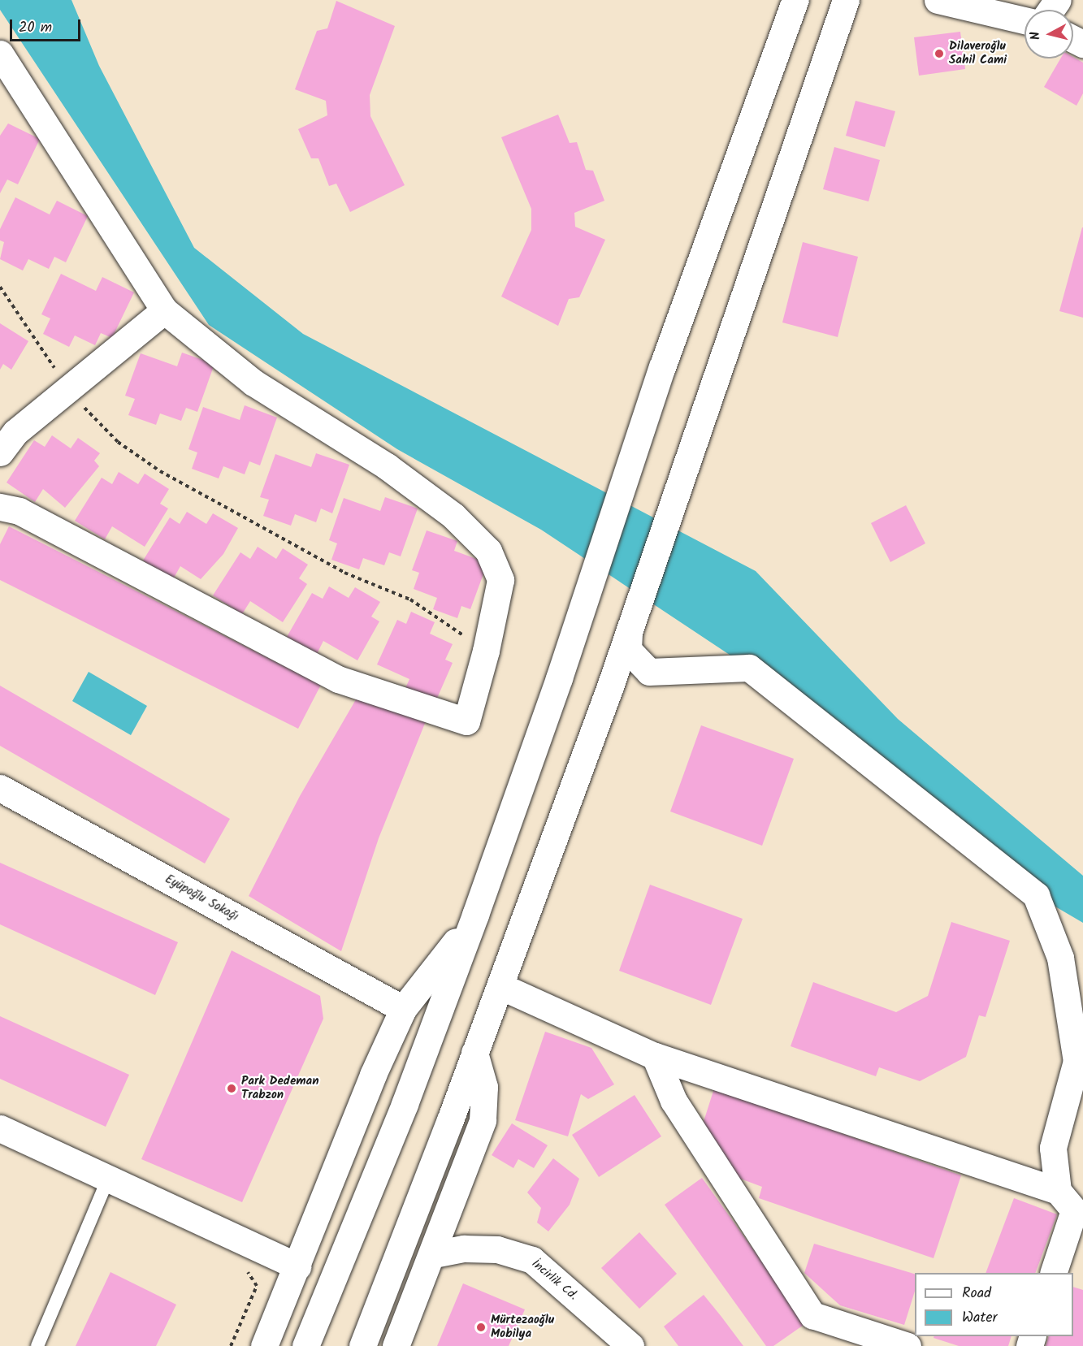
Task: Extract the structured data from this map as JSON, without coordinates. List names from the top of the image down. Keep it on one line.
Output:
{"streets":{"main road":["Eyüpoğlu Sokağı","İncirlik Cd."]},"places":["Dilaveroğlu Sahil Cami","Park Dedeman Trabzon","Mürtezaoğlu Mobilya"],"legend":["Road","Water"],"scale_bar":"20 m","north":"left"}
